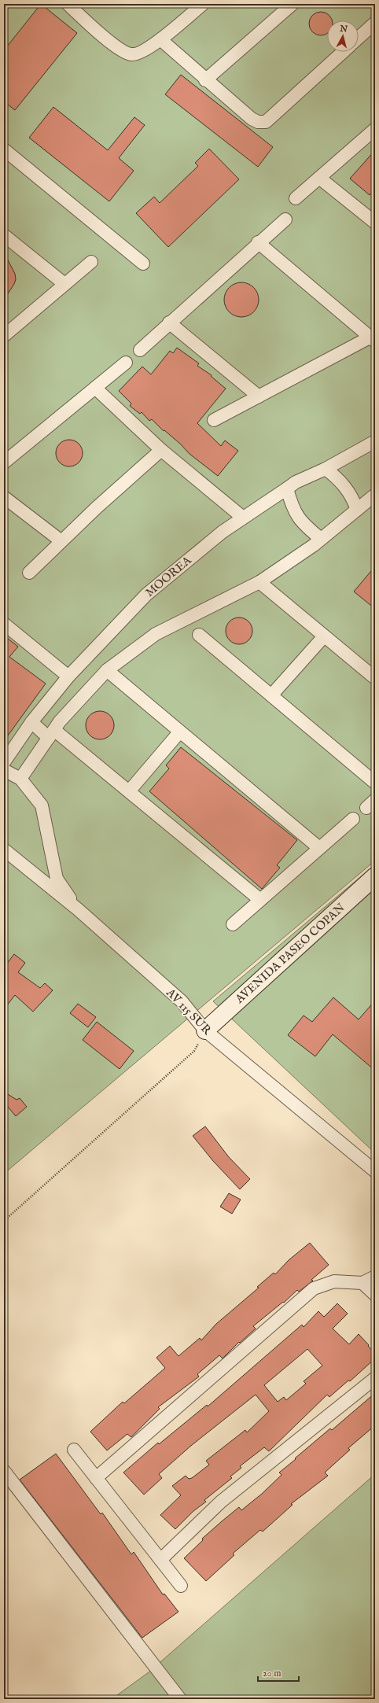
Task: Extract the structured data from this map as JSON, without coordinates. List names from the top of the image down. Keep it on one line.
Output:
{"streets":{"main road":["AVENIDA PASEO COPAN"],"street":["MOOREA","AV 115 SUR"]},"crossings":[["AVENIDA PASEO COPAN","AV 115 SUR"]],"scale_bar":"20 m","north":"top"}
